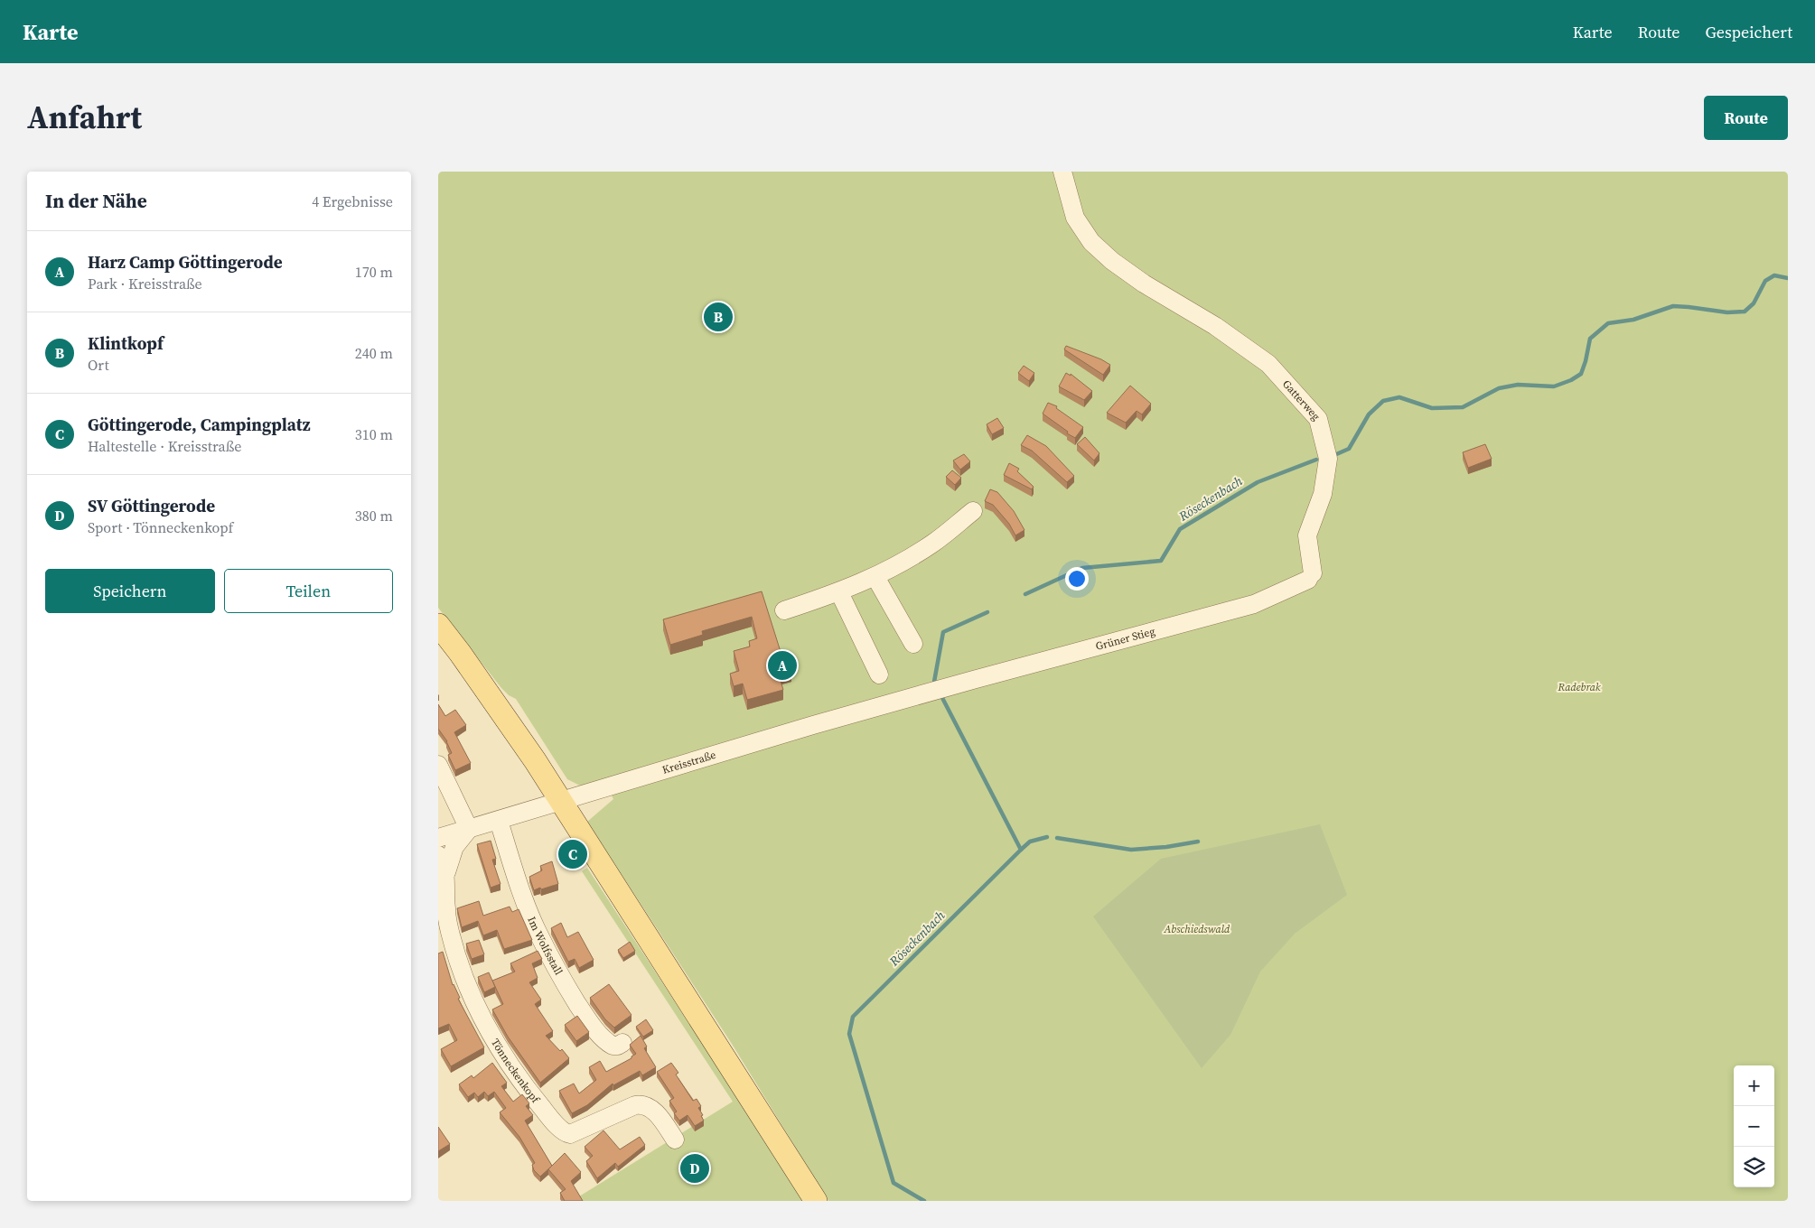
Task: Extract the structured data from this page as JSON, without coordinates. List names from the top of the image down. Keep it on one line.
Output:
{"streets":{"street":["Gatterweg","Grüner Stieg","Kreisstraße","Im Wolfsstall","Tönneckenkopf"]},"crossings":[["Gatterweg","Grüner Stieg"],["Grüner Stieg","Kreisstraße"],["Kreisstraße","Im Wolfsstall"],["Kreisstraße","Tönneckenkopf"]],"water":["Röseckenbach"],"parks":["Radebrak","Abschiedswald"],"page":{"header":"Karte","nav":["Karte","Route","Gespeichert"],"title":"Anfahrt","buttons":["Route",["Speichern","Teilen"]],"heading":["In der Nähe","4 Ergebnisse"],"list":[{"mark":"A","name":"Harz Camp Göttingerode","note":"Park · Kreisstraße","value":"170 m"},{"mark":"B","name":"Klintkopf","note":"Ort","value":"240 m"},{"mark":"C","name":"Göttingerode, Campingplatz","note":"Haltestelle · Kreisstraße","value":"310 m"},{"mark":"D","name":"SV Göttingerode","note":"Sport · Tönneckenkopf","value":"380 m"}],"pins":["B","A","C","D"],"map_buttons":["+","−"]}}
